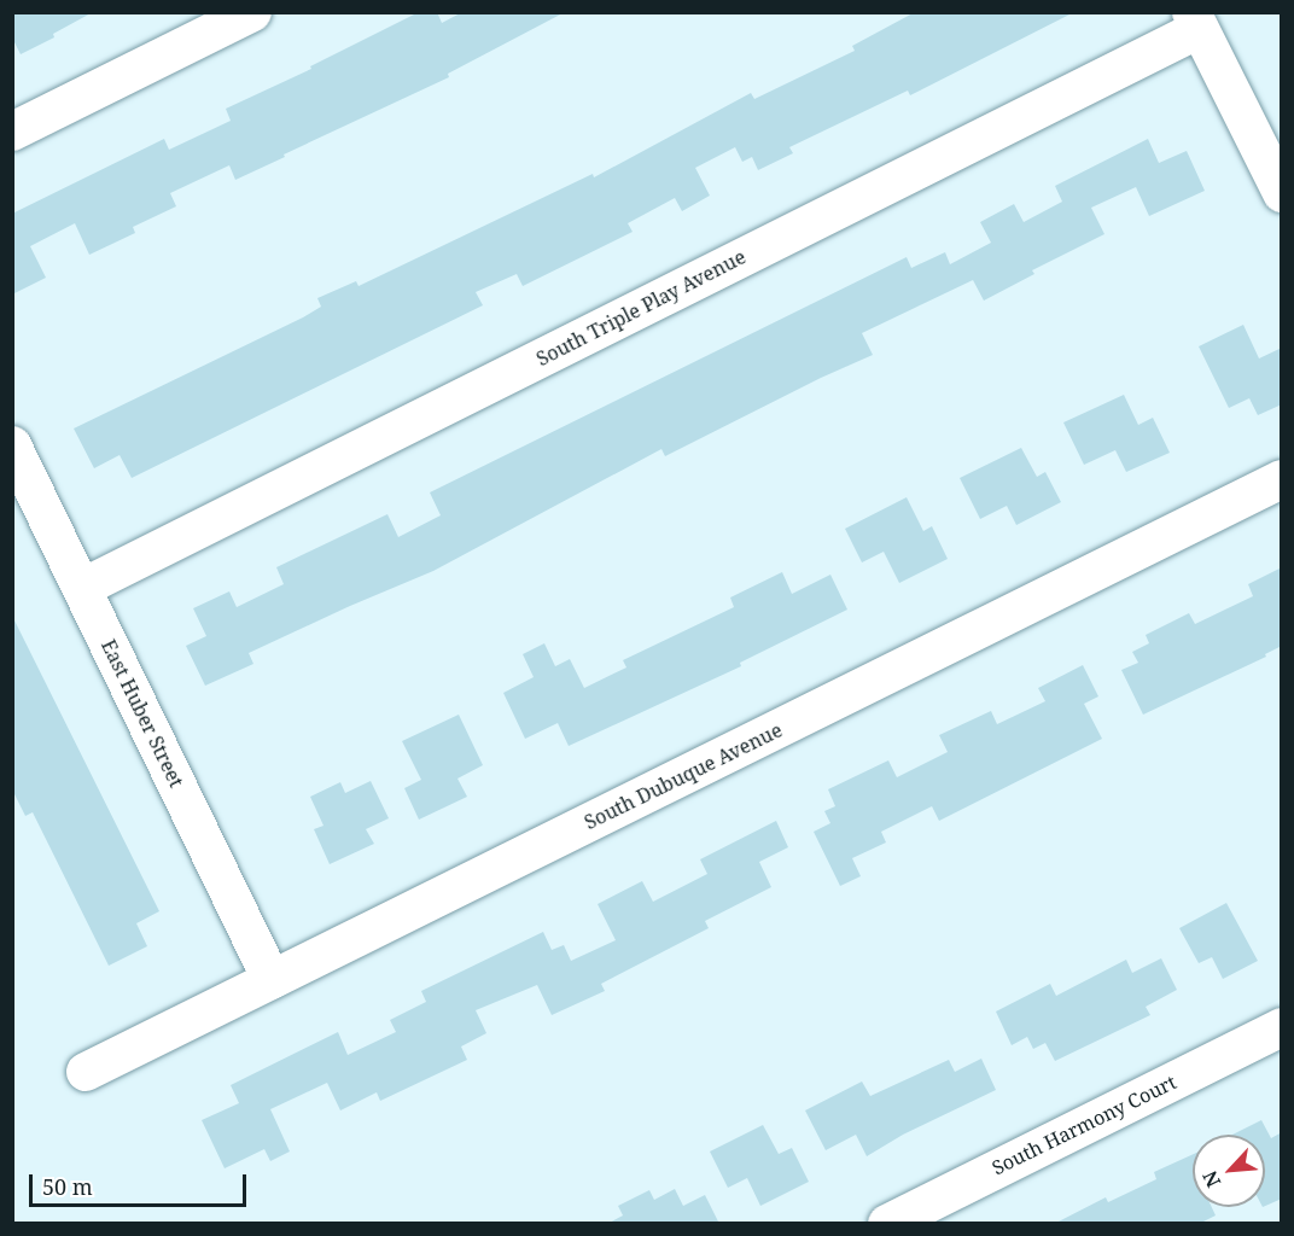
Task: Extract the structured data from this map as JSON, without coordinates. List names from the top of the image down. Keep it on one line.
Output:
{"streets":{"street":["South Triple Play Avenue","East Huber Street","South Dubuque Avenue","South Harmony Court"]},"crossings":[["South Triple Play Avenue","East Huber Street"],["East Huber Street","South Dubuque Avenue"]],"scale_bar":"50 m","north":"bottom left"}
